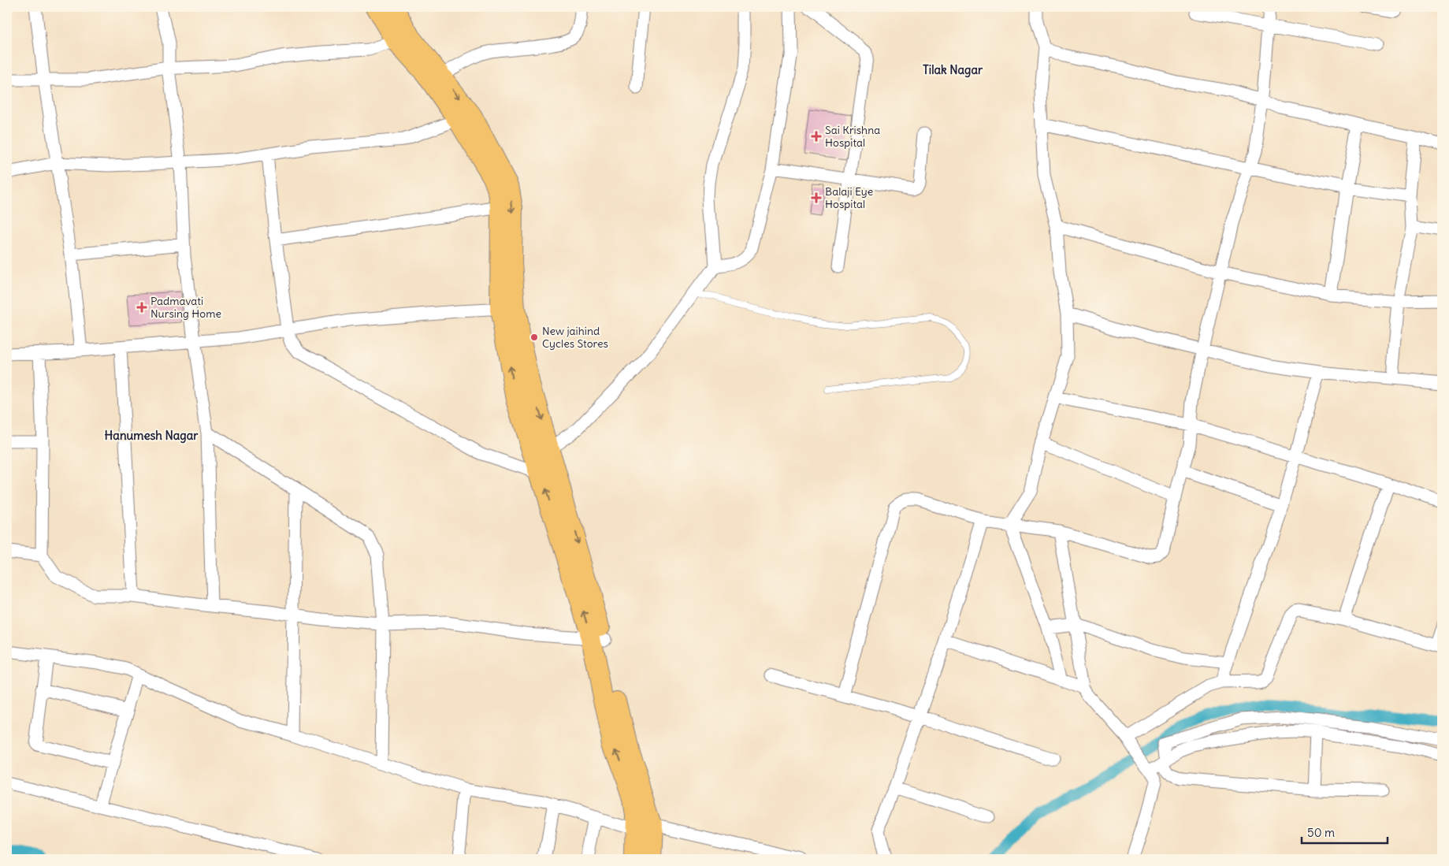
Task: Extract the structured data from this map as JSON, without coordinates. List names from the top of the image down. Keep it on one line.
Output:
{"districts":["Tilak Nagar","Hanumesh Nagar"],"places":{"health":["Sai Krishna Hospital","Balaji Eye Hospital","Padmavati Nursing Home"],"other":["New jaihind Cycles Stores"]},"scale_bar":"50 m"}
